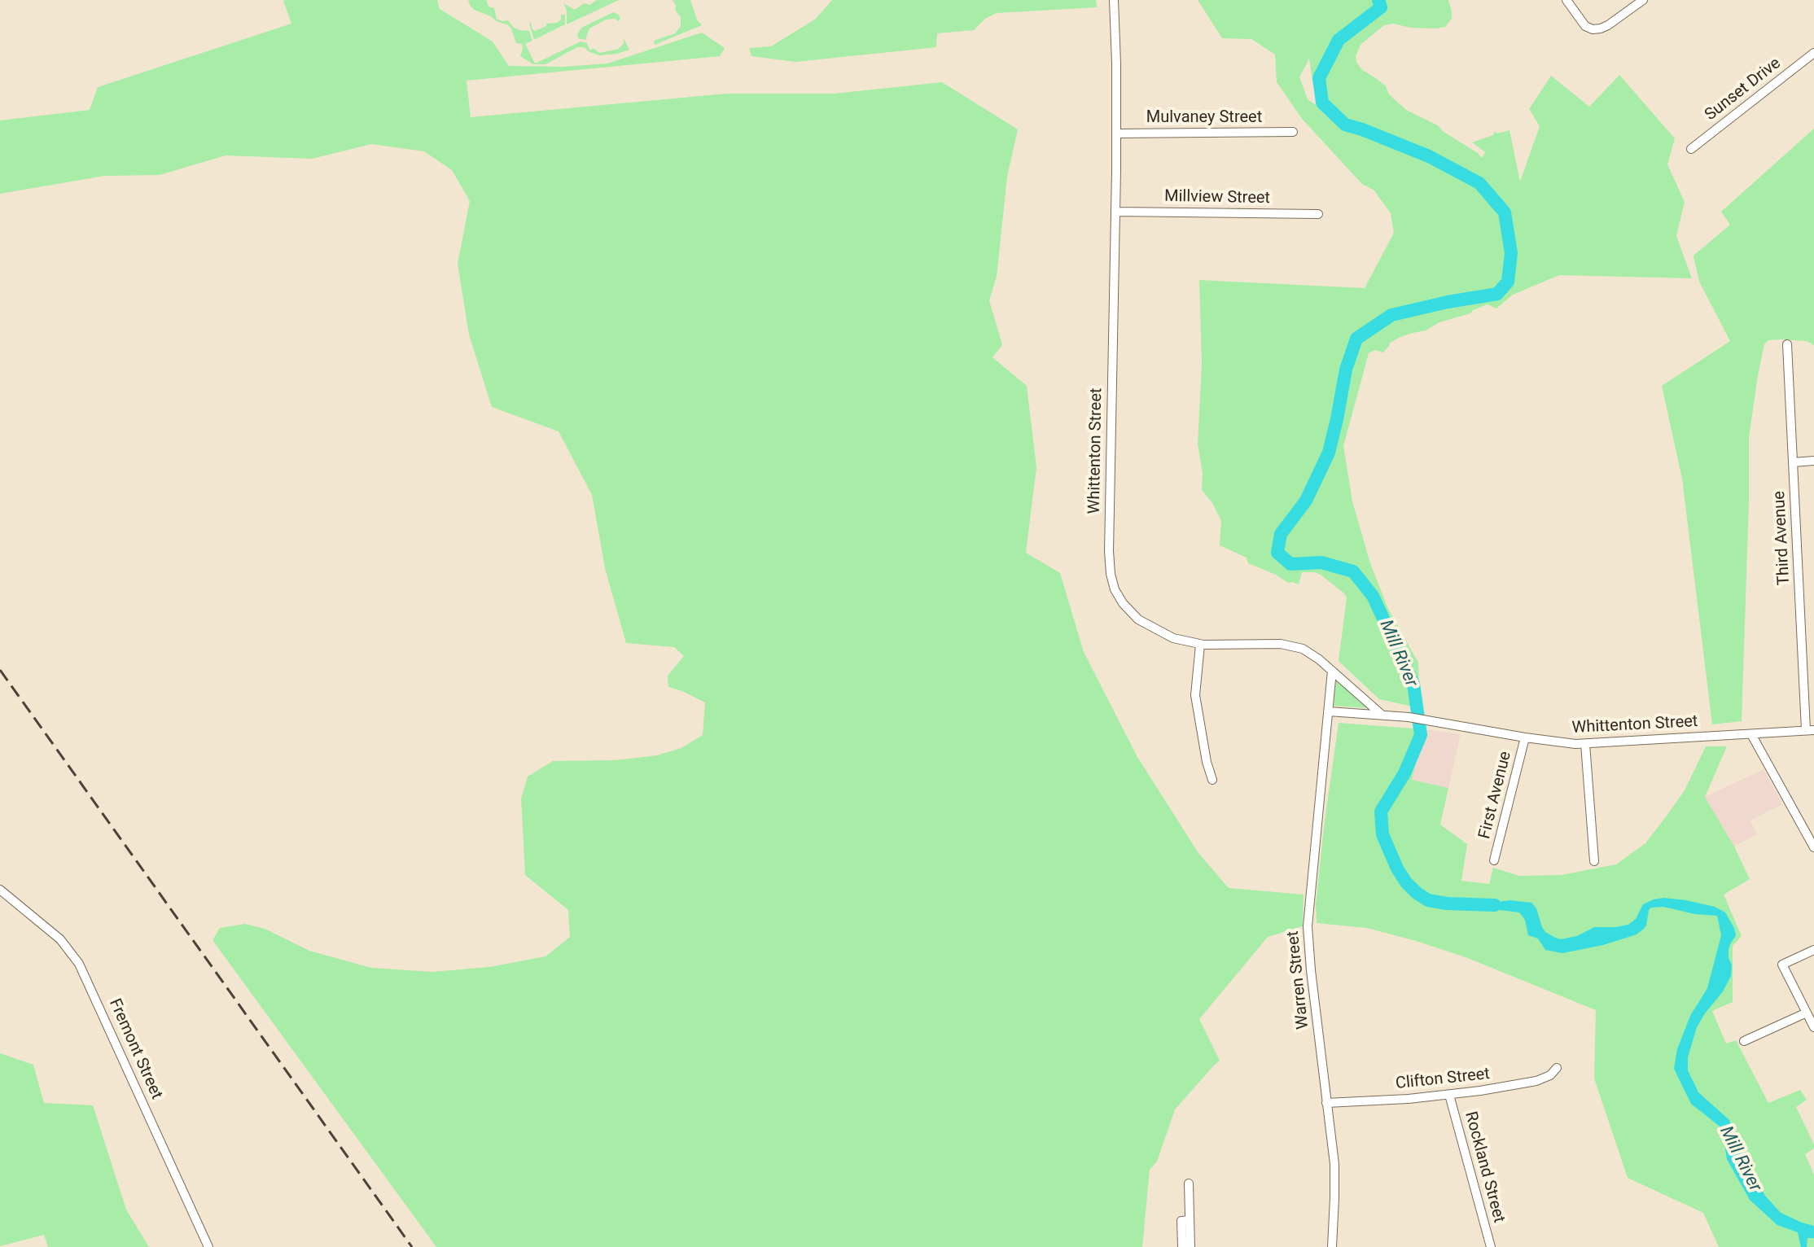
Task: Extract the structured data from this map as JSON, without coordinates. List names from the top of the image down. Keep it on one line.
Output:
{"streets":{"street":["Sunset Drive","Mulvaney Street","Millview Street","Whittenton Street","Third Avenue","First Avenue","Warren Street","Fremont Street","Clifton Street","Rockland Street"]},"crossings":[["Mulvaney Street","Whittenton Street"],["Millview Street","Whittenton Street"],["Whittenton Street","Third Avenue"],["Whittenton Street","First Avenue"],["Whittenton Street","Warren Street"],["Warren Street","Clifton Street"],["Clifton Street","Rockland Street"]],"water":["Mill River"]}
